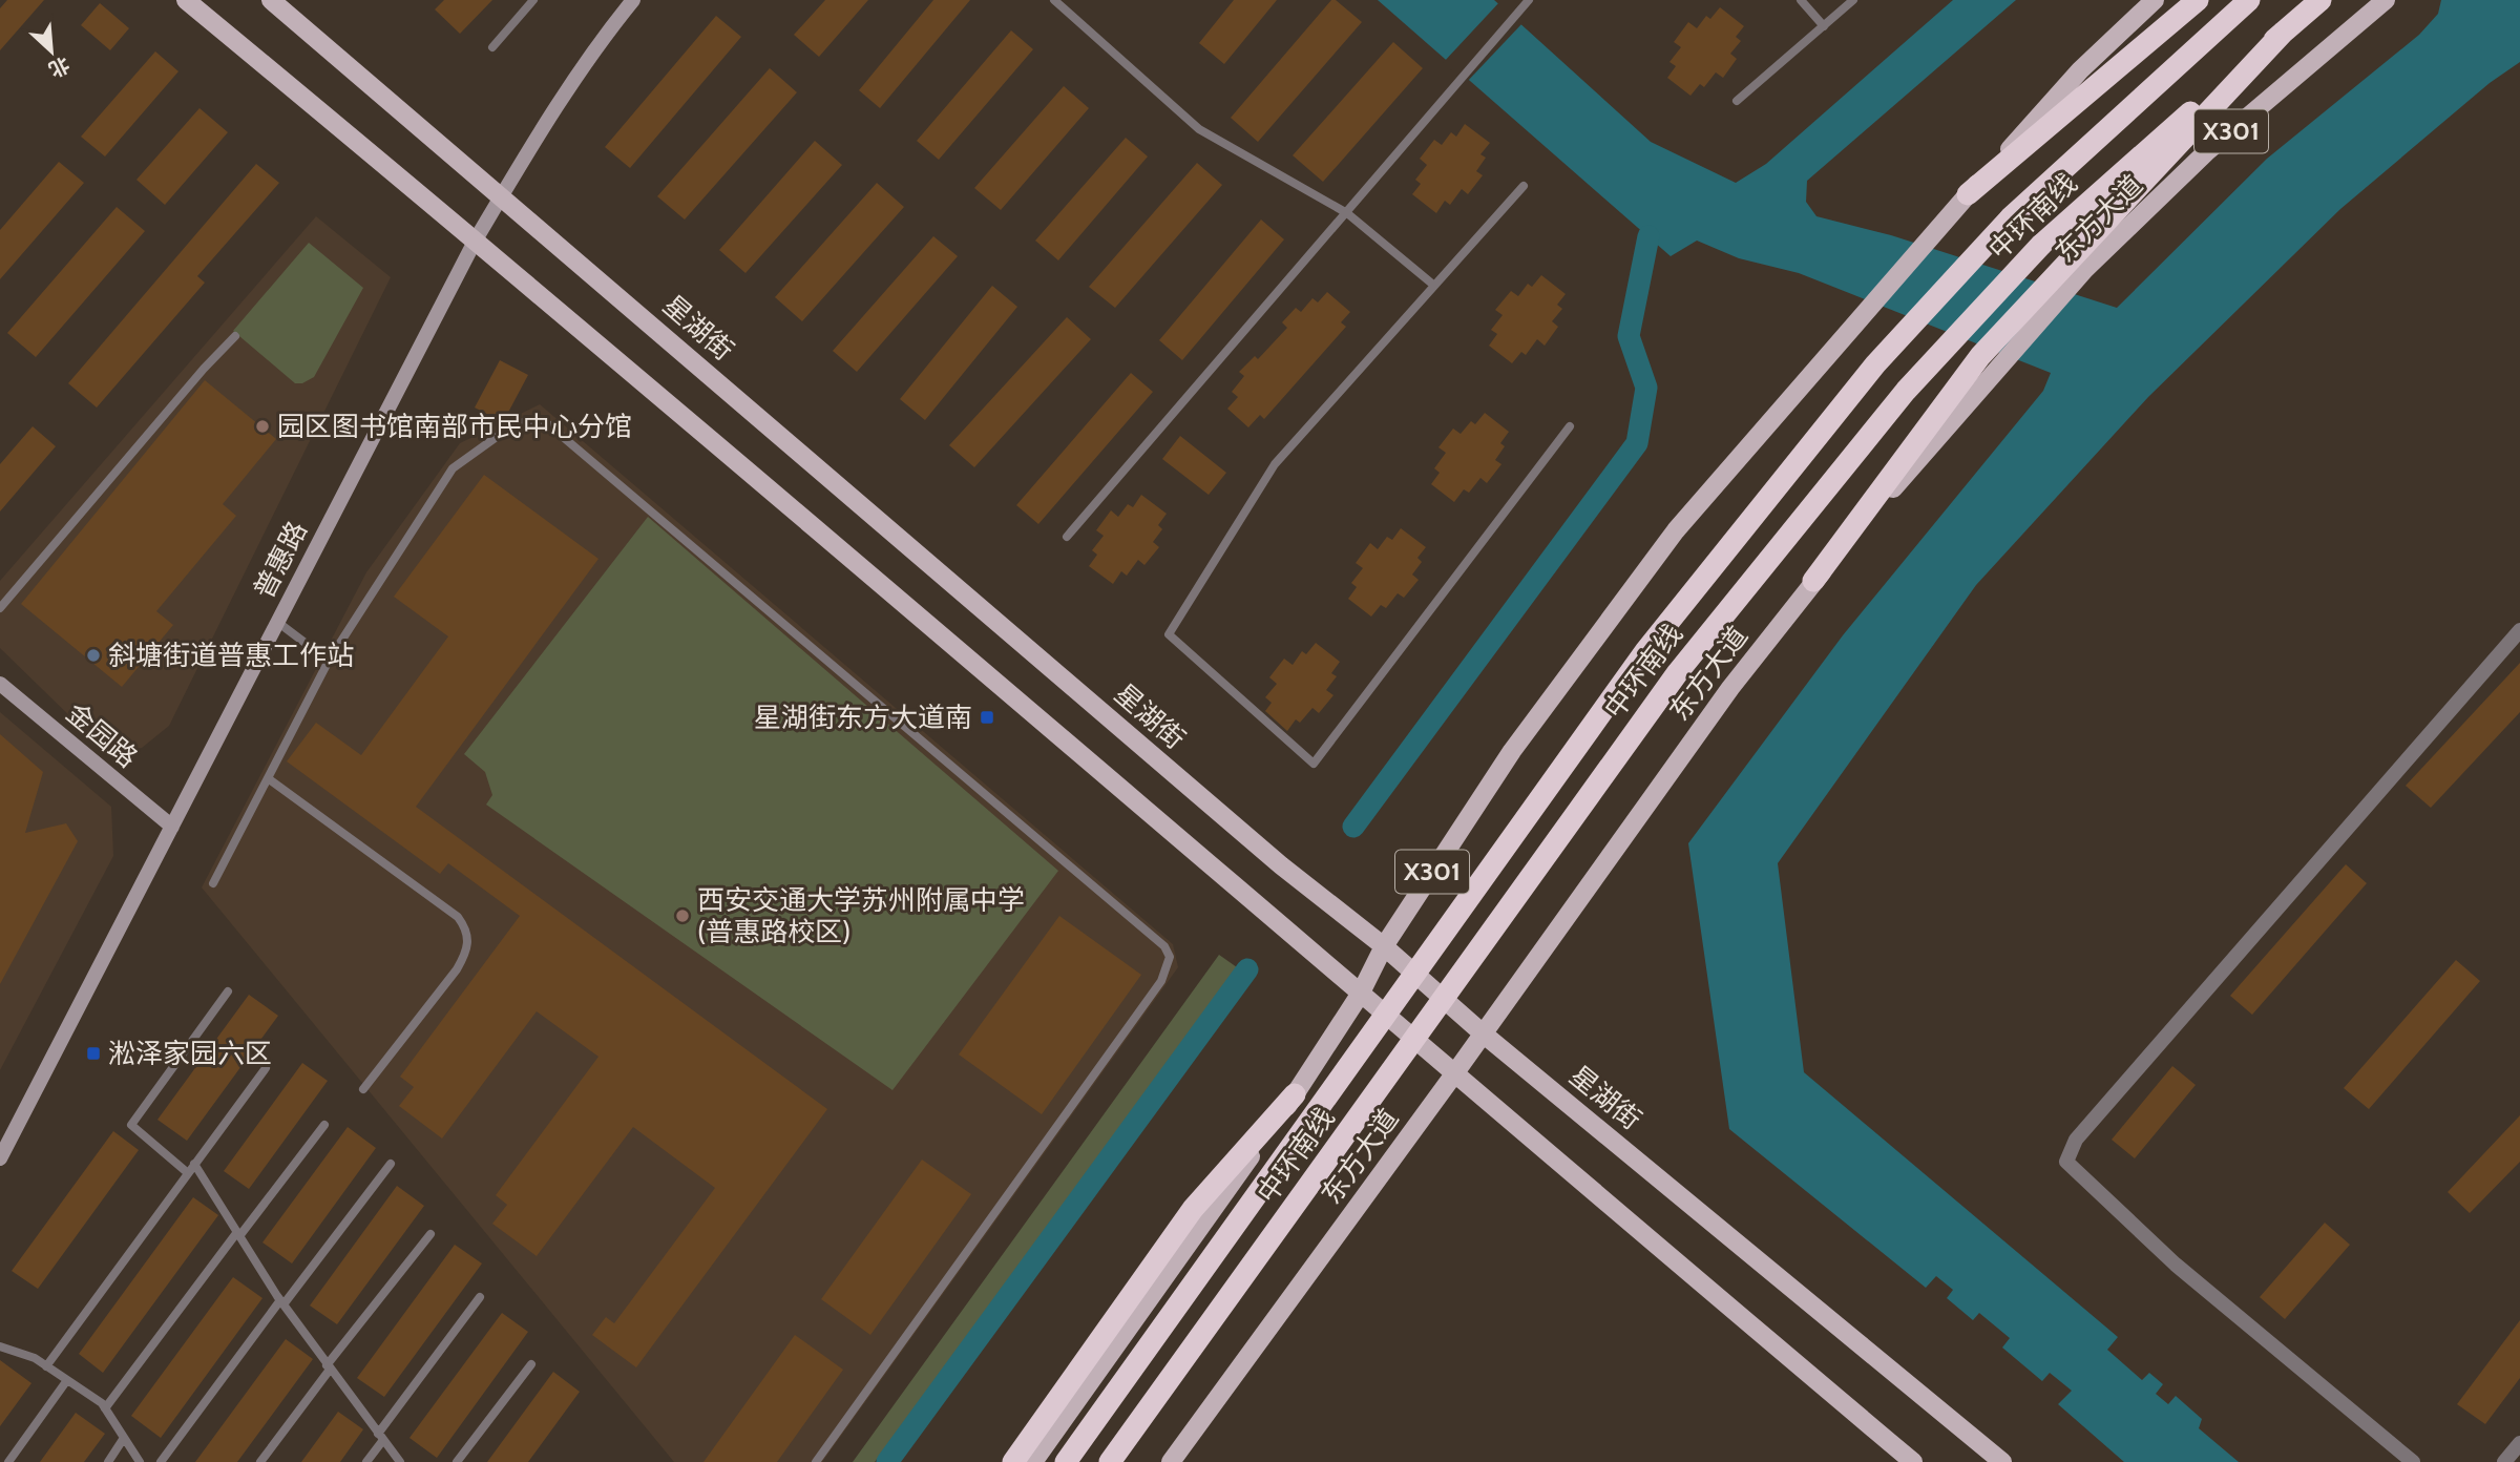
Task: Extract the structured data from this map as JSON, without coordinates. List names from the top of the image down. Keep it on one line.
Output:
{"streets":{"highway":["中环南线"],"main road":["X301","东方大道","星湖街","普惠路","金园路"]},"crossings":[["X301","星湖街"],["东方大道","星湖街"],["星湖街","普惠路"],["普惠路","金园路"]],"places":{"other":["园区图书馆南部市民中心分馆","斜塘街道普惠工作站","西安交通大学苏州附属中学 (普惠路校区)"],"transit":["星湖街东方大道南","淞泽家园六区"]},"north":"bottom right"}
